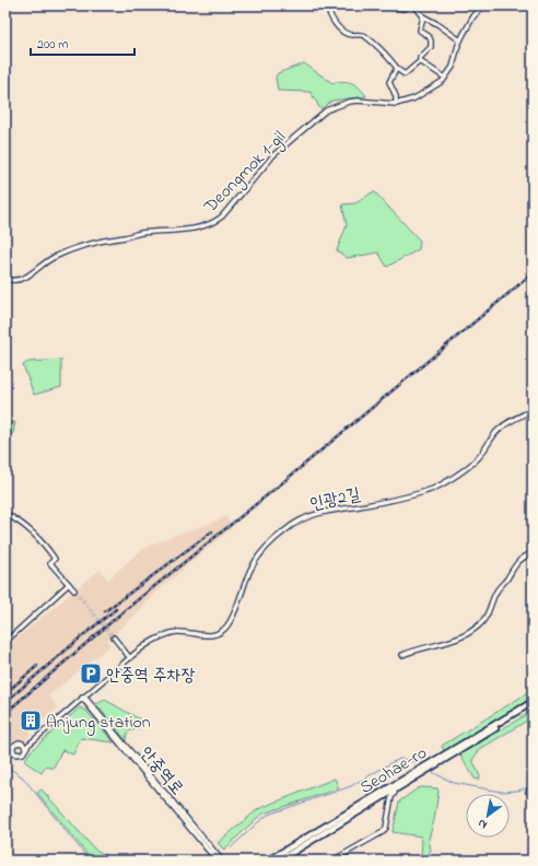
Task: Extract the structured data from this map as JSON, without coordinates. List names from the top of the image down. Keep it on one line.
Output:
{"streets":{"main road":["Seohae-ro"],"street":["Deongmok 1-gil","인광2길","안중역로"]},"crossings":[["인광2길","안중역로"]],"places":{"parking":["안중역 주차장"],"building":["Anjung station"]},"scale_bar":"200 m","north":"bottom left"}
